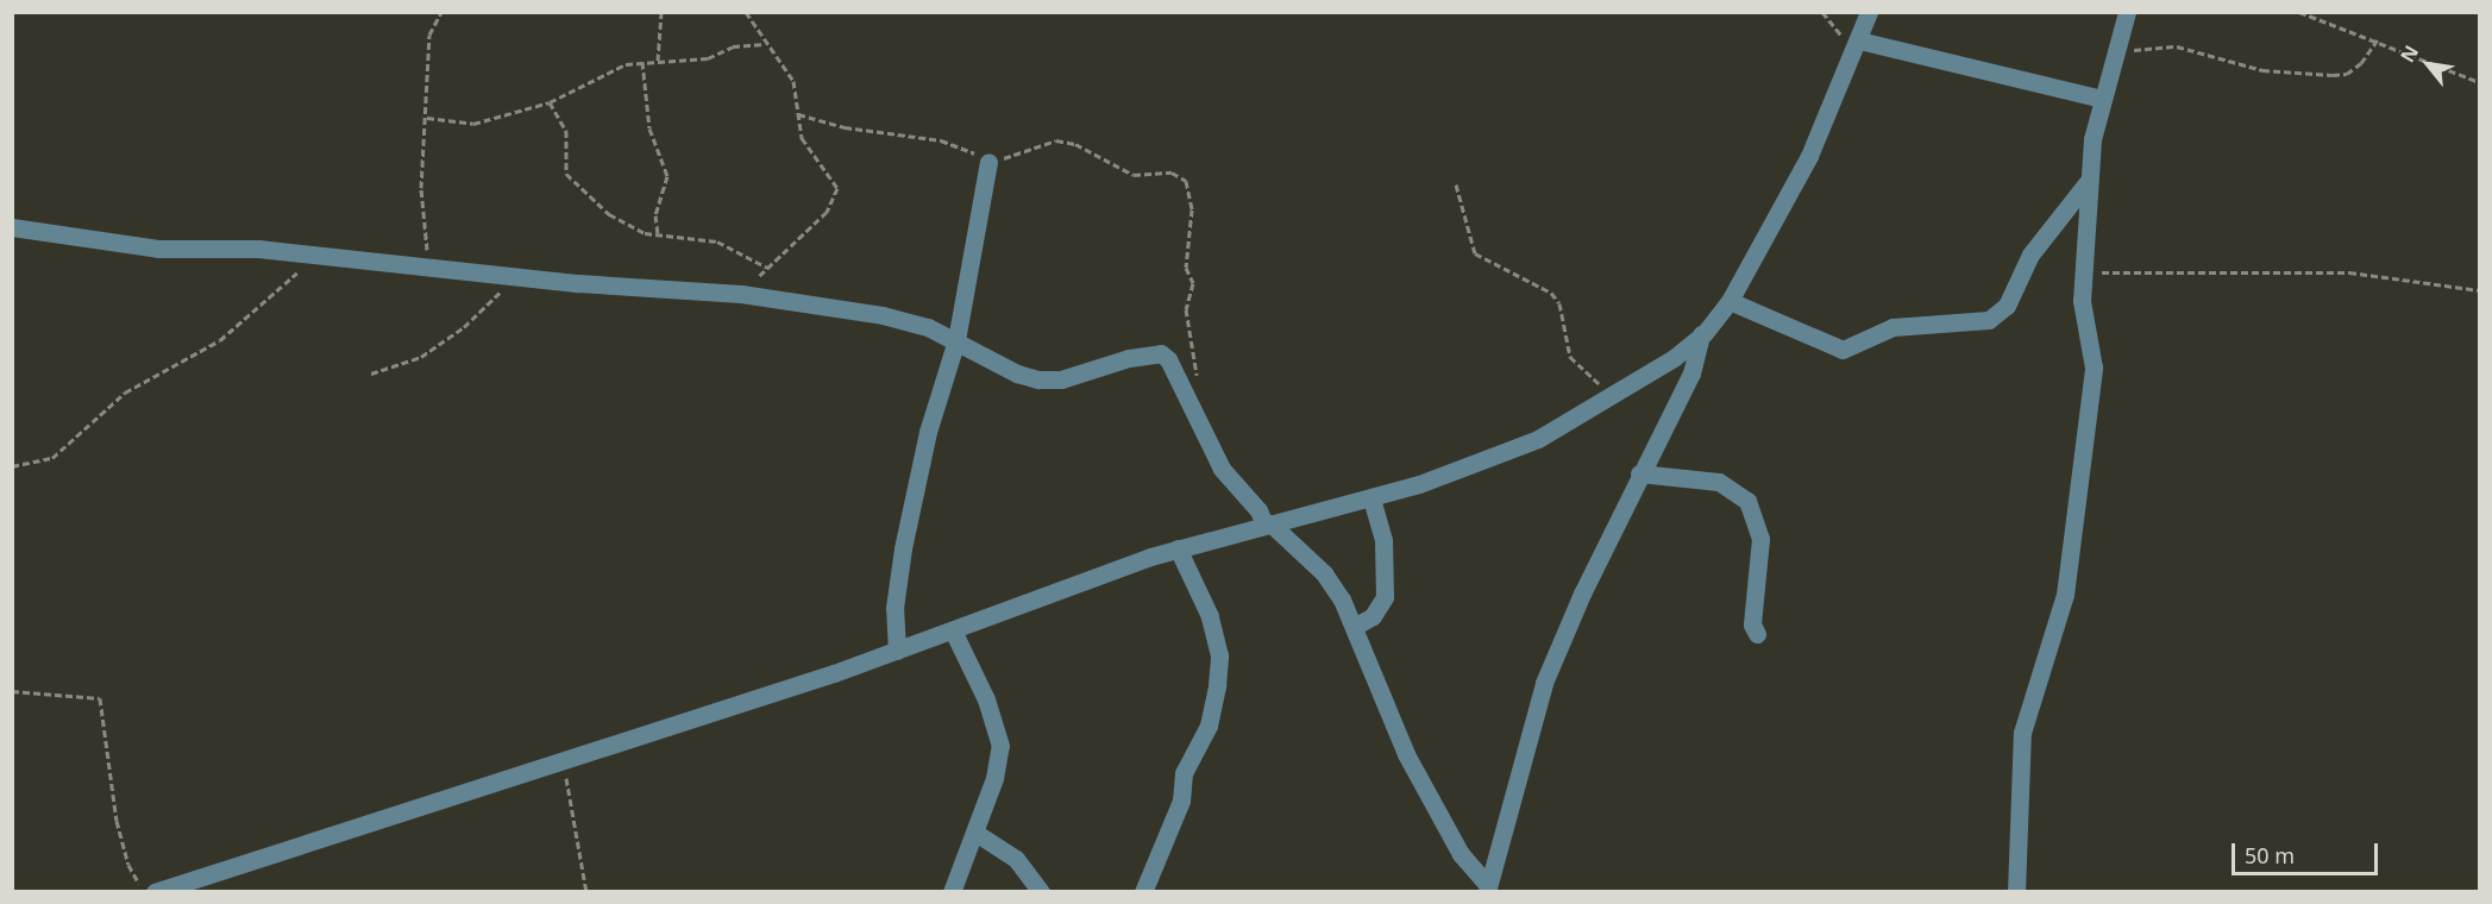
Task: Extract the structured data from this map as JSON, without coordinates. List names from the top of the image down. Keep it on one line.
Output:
{"scale_bar":"50 m","north":"top left"}
